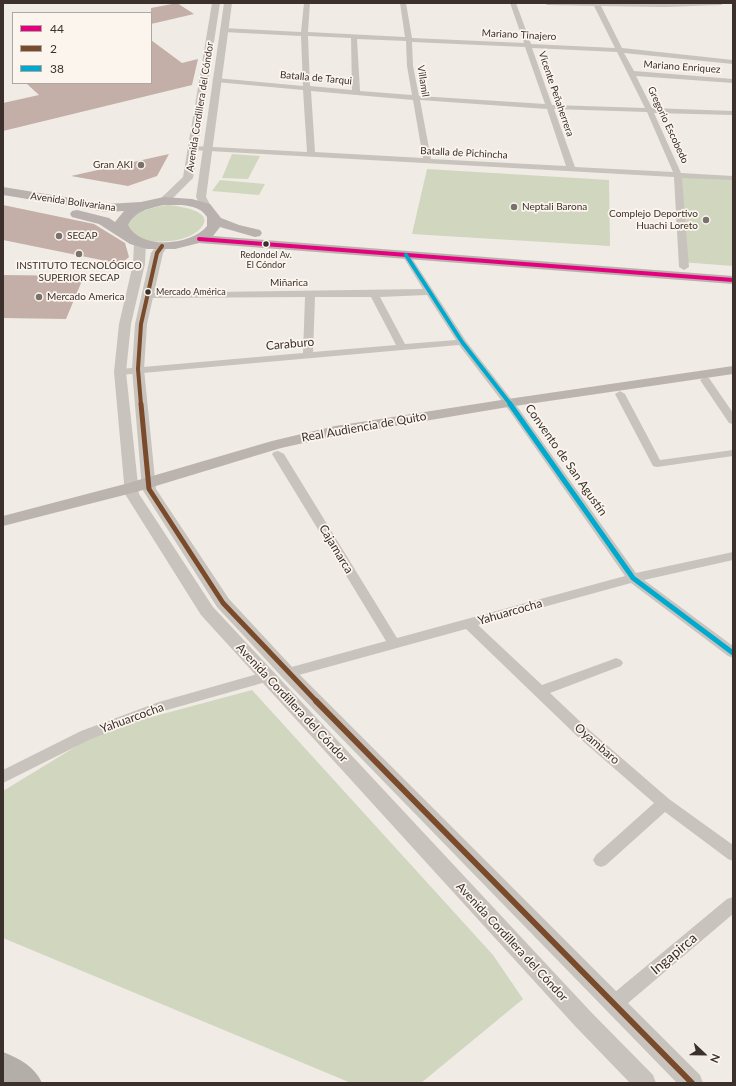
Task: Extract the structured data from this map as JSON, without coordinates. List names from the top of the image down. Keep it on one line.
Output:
{"streets":{"main road":["Avenida Bolivariana","Real Audiencia de Quito"],"street":["Mariano Tinajero","Mariano Enriquez","Batalla de Tarqui","Villamil","Vicente Peñaherrera","Avenida Cordillera del Cóndor","Gregorio Escobedo","Batalla de Pichincha","Miñarica","Caraburo","Convento de San Agustín","Cajamarca","Yahuarcocha","Oyambaro","Ingapirca"]},"crossings":[["Mariano Tinajero","Villamil"],["Mariano Tinajero","Vicente Peñaherrera"],["Mariano Tinajero","Avenida Cordillera del Cóndor"],["Mariano Tinajero","Gregorio Escobedo"],["Mariano Enriquez","Gregorio Escobedo"],["Batalla de Tarqui","Villamil"],["Batalla de Tarqui","Vicente Peñaherrera"],["Batalla de Tarqui","Avenida Cordillera del Cóndor"],["Villamil","Batalla de Pichincha"],["Vicente Peñaherrera","Batalla de Pichincha"],["Avenida Cordillera del Cóndor","Batalla de Pichincha"],["Avenida Cordillera del Cóndor","Avenida Bolivariana"],["Avenida Cordillera del Cóndor","Miñarica"],["Avenida Cordillera del Cóndor","Caraburo"],["Avenida Cordillera del Cóndor","Real Audiencia de Quito"],["Avenida Cordillera del Cóndor","Yahuarcocha"],["Avenida Cordillera del Cóndor","Ingapirca"],["Gregorio Escobedo","Batalla de Pichincha"],["Avenida Bolivariana","Convento de San Agustín"],["Miñarica","Convento de San Agustín"],["Caraburo","Convento de San Agustín"],["Real Audiencia de Quito","Convento de San Agustín"],["Real Audiencia de Quito","Cajamarca"],["Convento de San Agustín","Yahuarcocha"],["Cajamarca","Yahuarcocha"],["Yahuarcocha","Oyambaro"]],"places":["Gran AKI","Neptali Barona","Complejo Deportivo Huachi Loreto","SECAP","Redondel Av. El Cóndor","INSTITUTO TECNOLÓGICO SUPERIOR SECAP","Mercado América","Mercado America"],"lines":["transit line 44","transit line 2","transit line 38"],"legend":["44","2","38"],"north":"right"}
